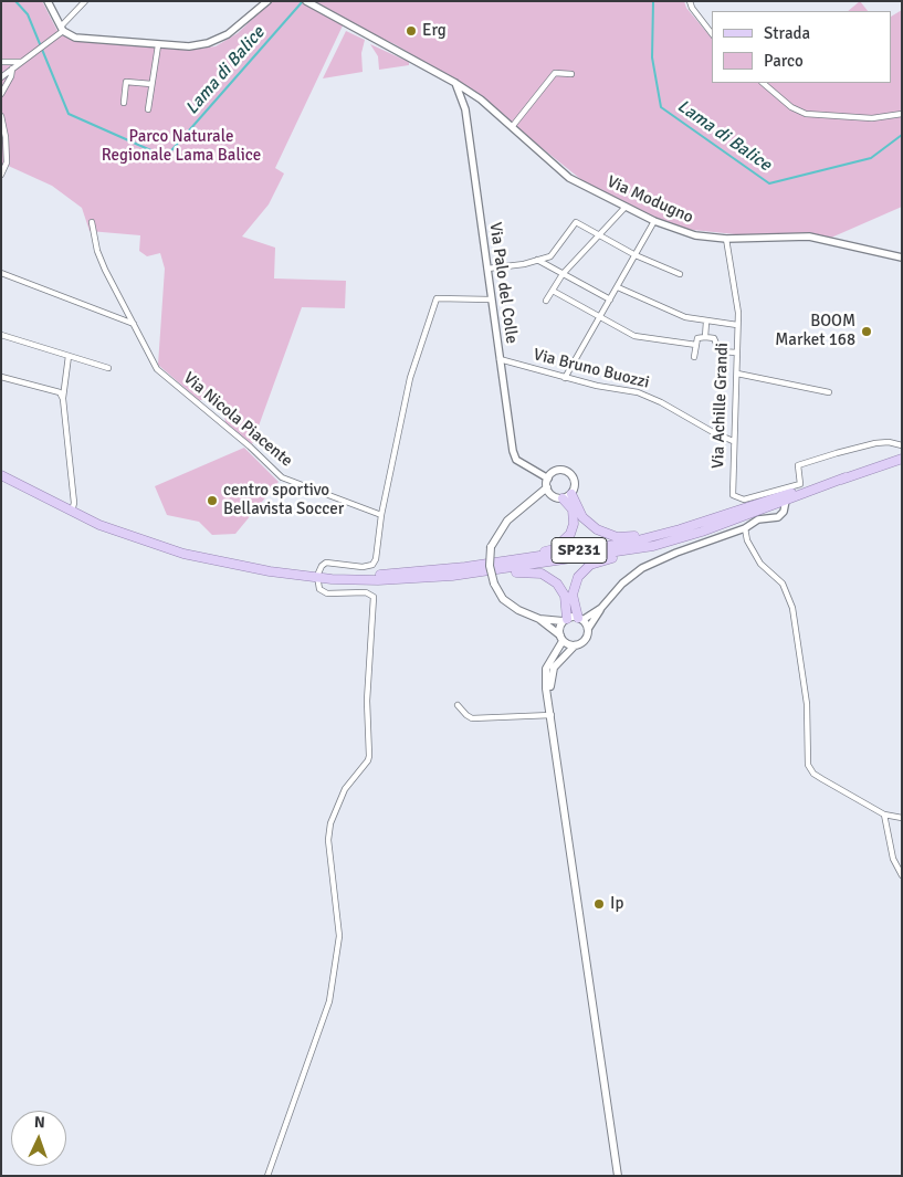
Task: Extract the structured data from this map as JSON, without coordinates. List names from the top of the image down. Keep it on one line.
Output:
{"streets":{"main road":["SP231"],"street":["Via Modugno","Via Palo del Colle","Via Bruno Buozzi","Via Achille Grandi","Via Nicola Piacente"]},"crossings":[["Via Modugno","Via Palo del Colle"],["Via Modugno","Via Achille Grandi"],["Via Palo del Colle","Via Bruno Buozzi"],["Via Bruno Buozzi","Via Achille Grandi"]],"water":["Lama di Balice"],"parks":["Parco Naturale Regionale Lama Balice"],"places":["Erg","BOOM Market 168","centro sportivo Bellavista Soccer","Ip"],"legend":["Strada","Parco"],"north":"top"}
